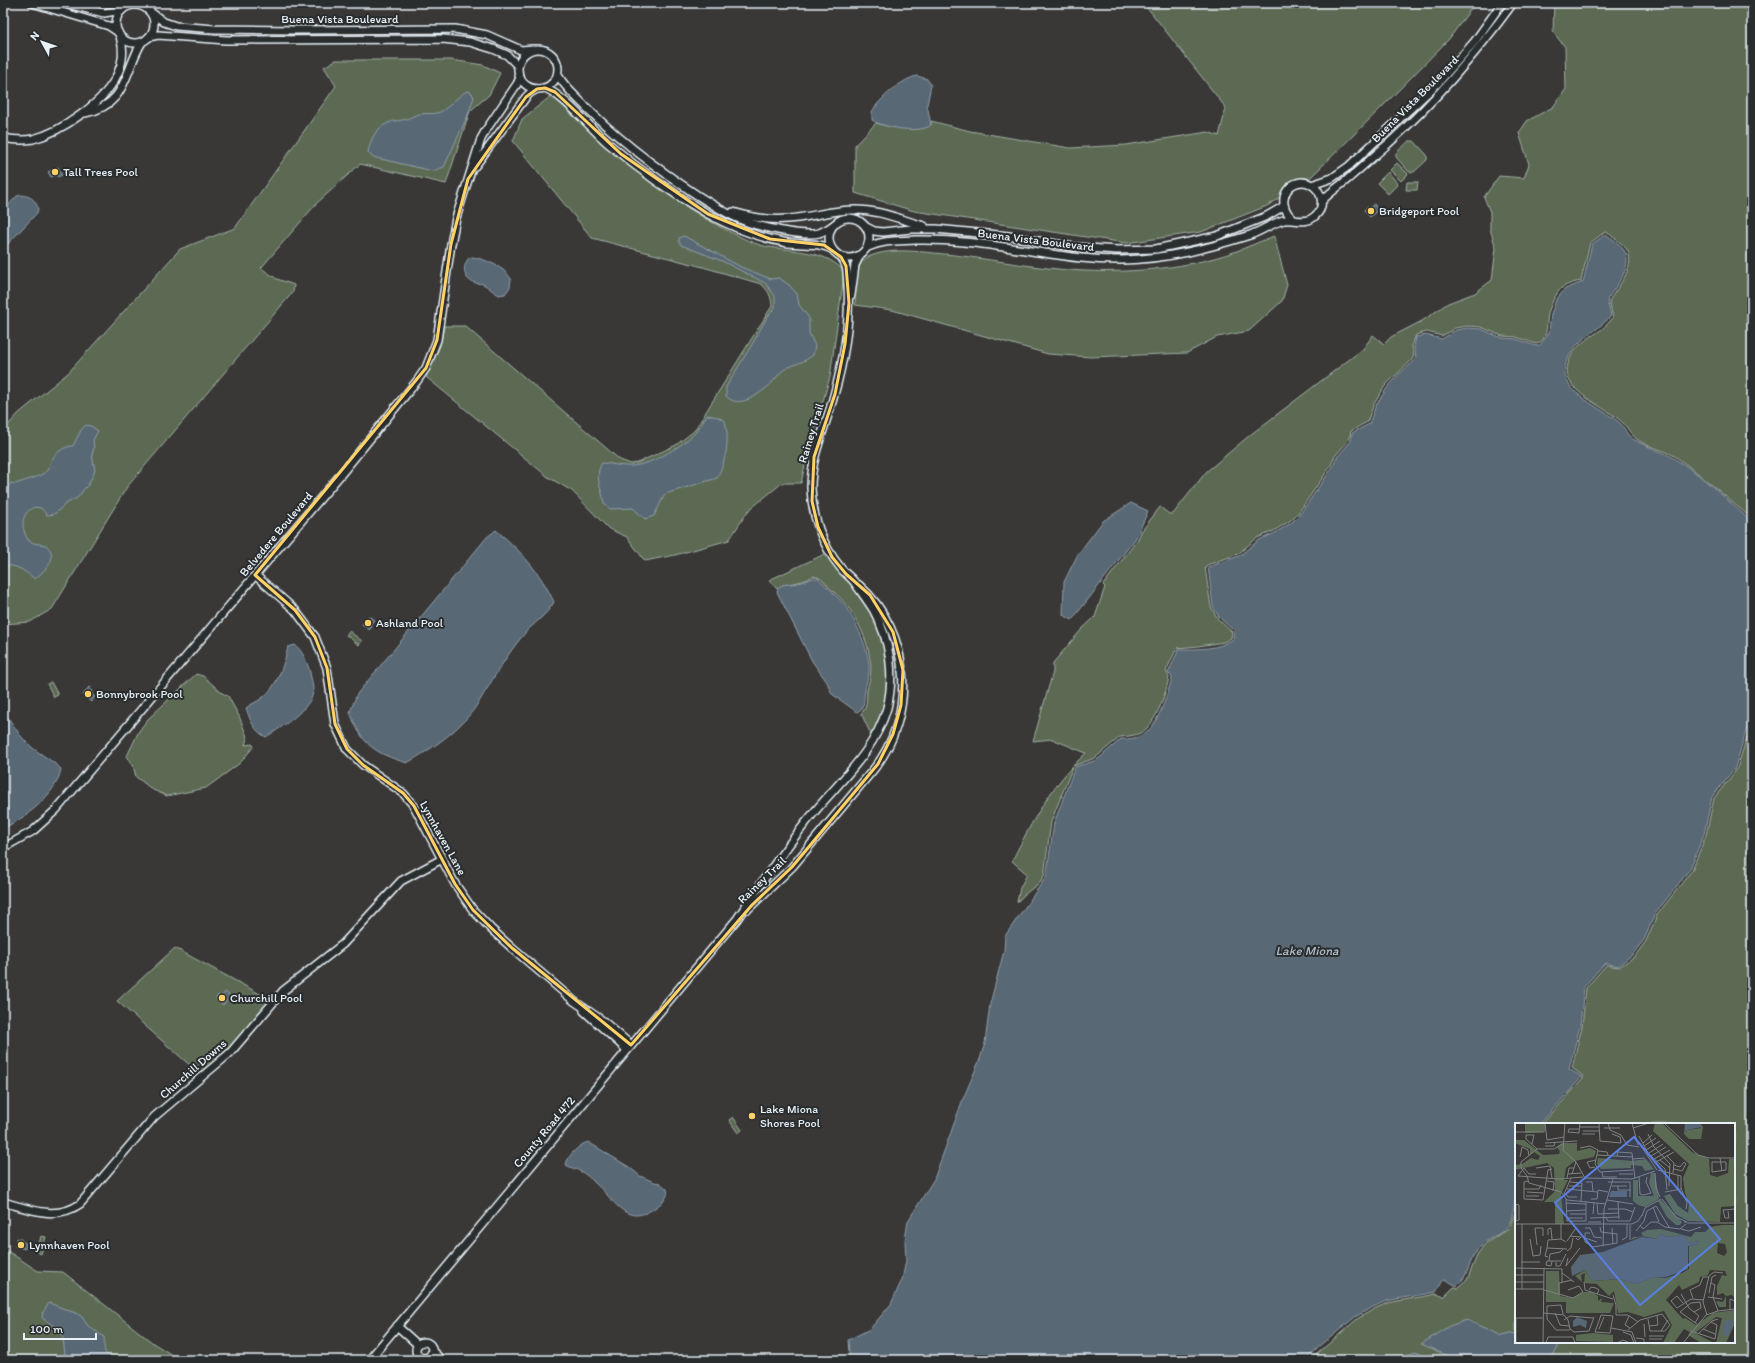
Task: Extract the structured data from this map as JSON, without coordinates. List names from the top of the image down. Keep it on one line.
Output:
{"streets":{"street":["Buena Vista Boulevard","Rainey Trail","Belvedere Boulevard","Lynnhaven Lane","Churchill Downs","County Road 472"]},"crossings":[["Buena Vista Boulevard","Rainey Trail"],["Buena Vista Boulevard","Belvedere Boulevard"],["Rainey Trail","County Road 472"],["Belvedere Boulevard","Lynnhaven Lane"],["Lynnhaven Lane","Churchill Downs"],["Lynnhaven Lane","County Road 472"]],"water":["Lake Miona"],"places":["Tall Trees Pool","Bridgeport Pool","Ashland Pool","Bonnybrook Pool","Churchill Pool","Lake Miona Shores Pool","Lynnhaven Pool"],"scale_bar":"100 m","north":"top left"}
